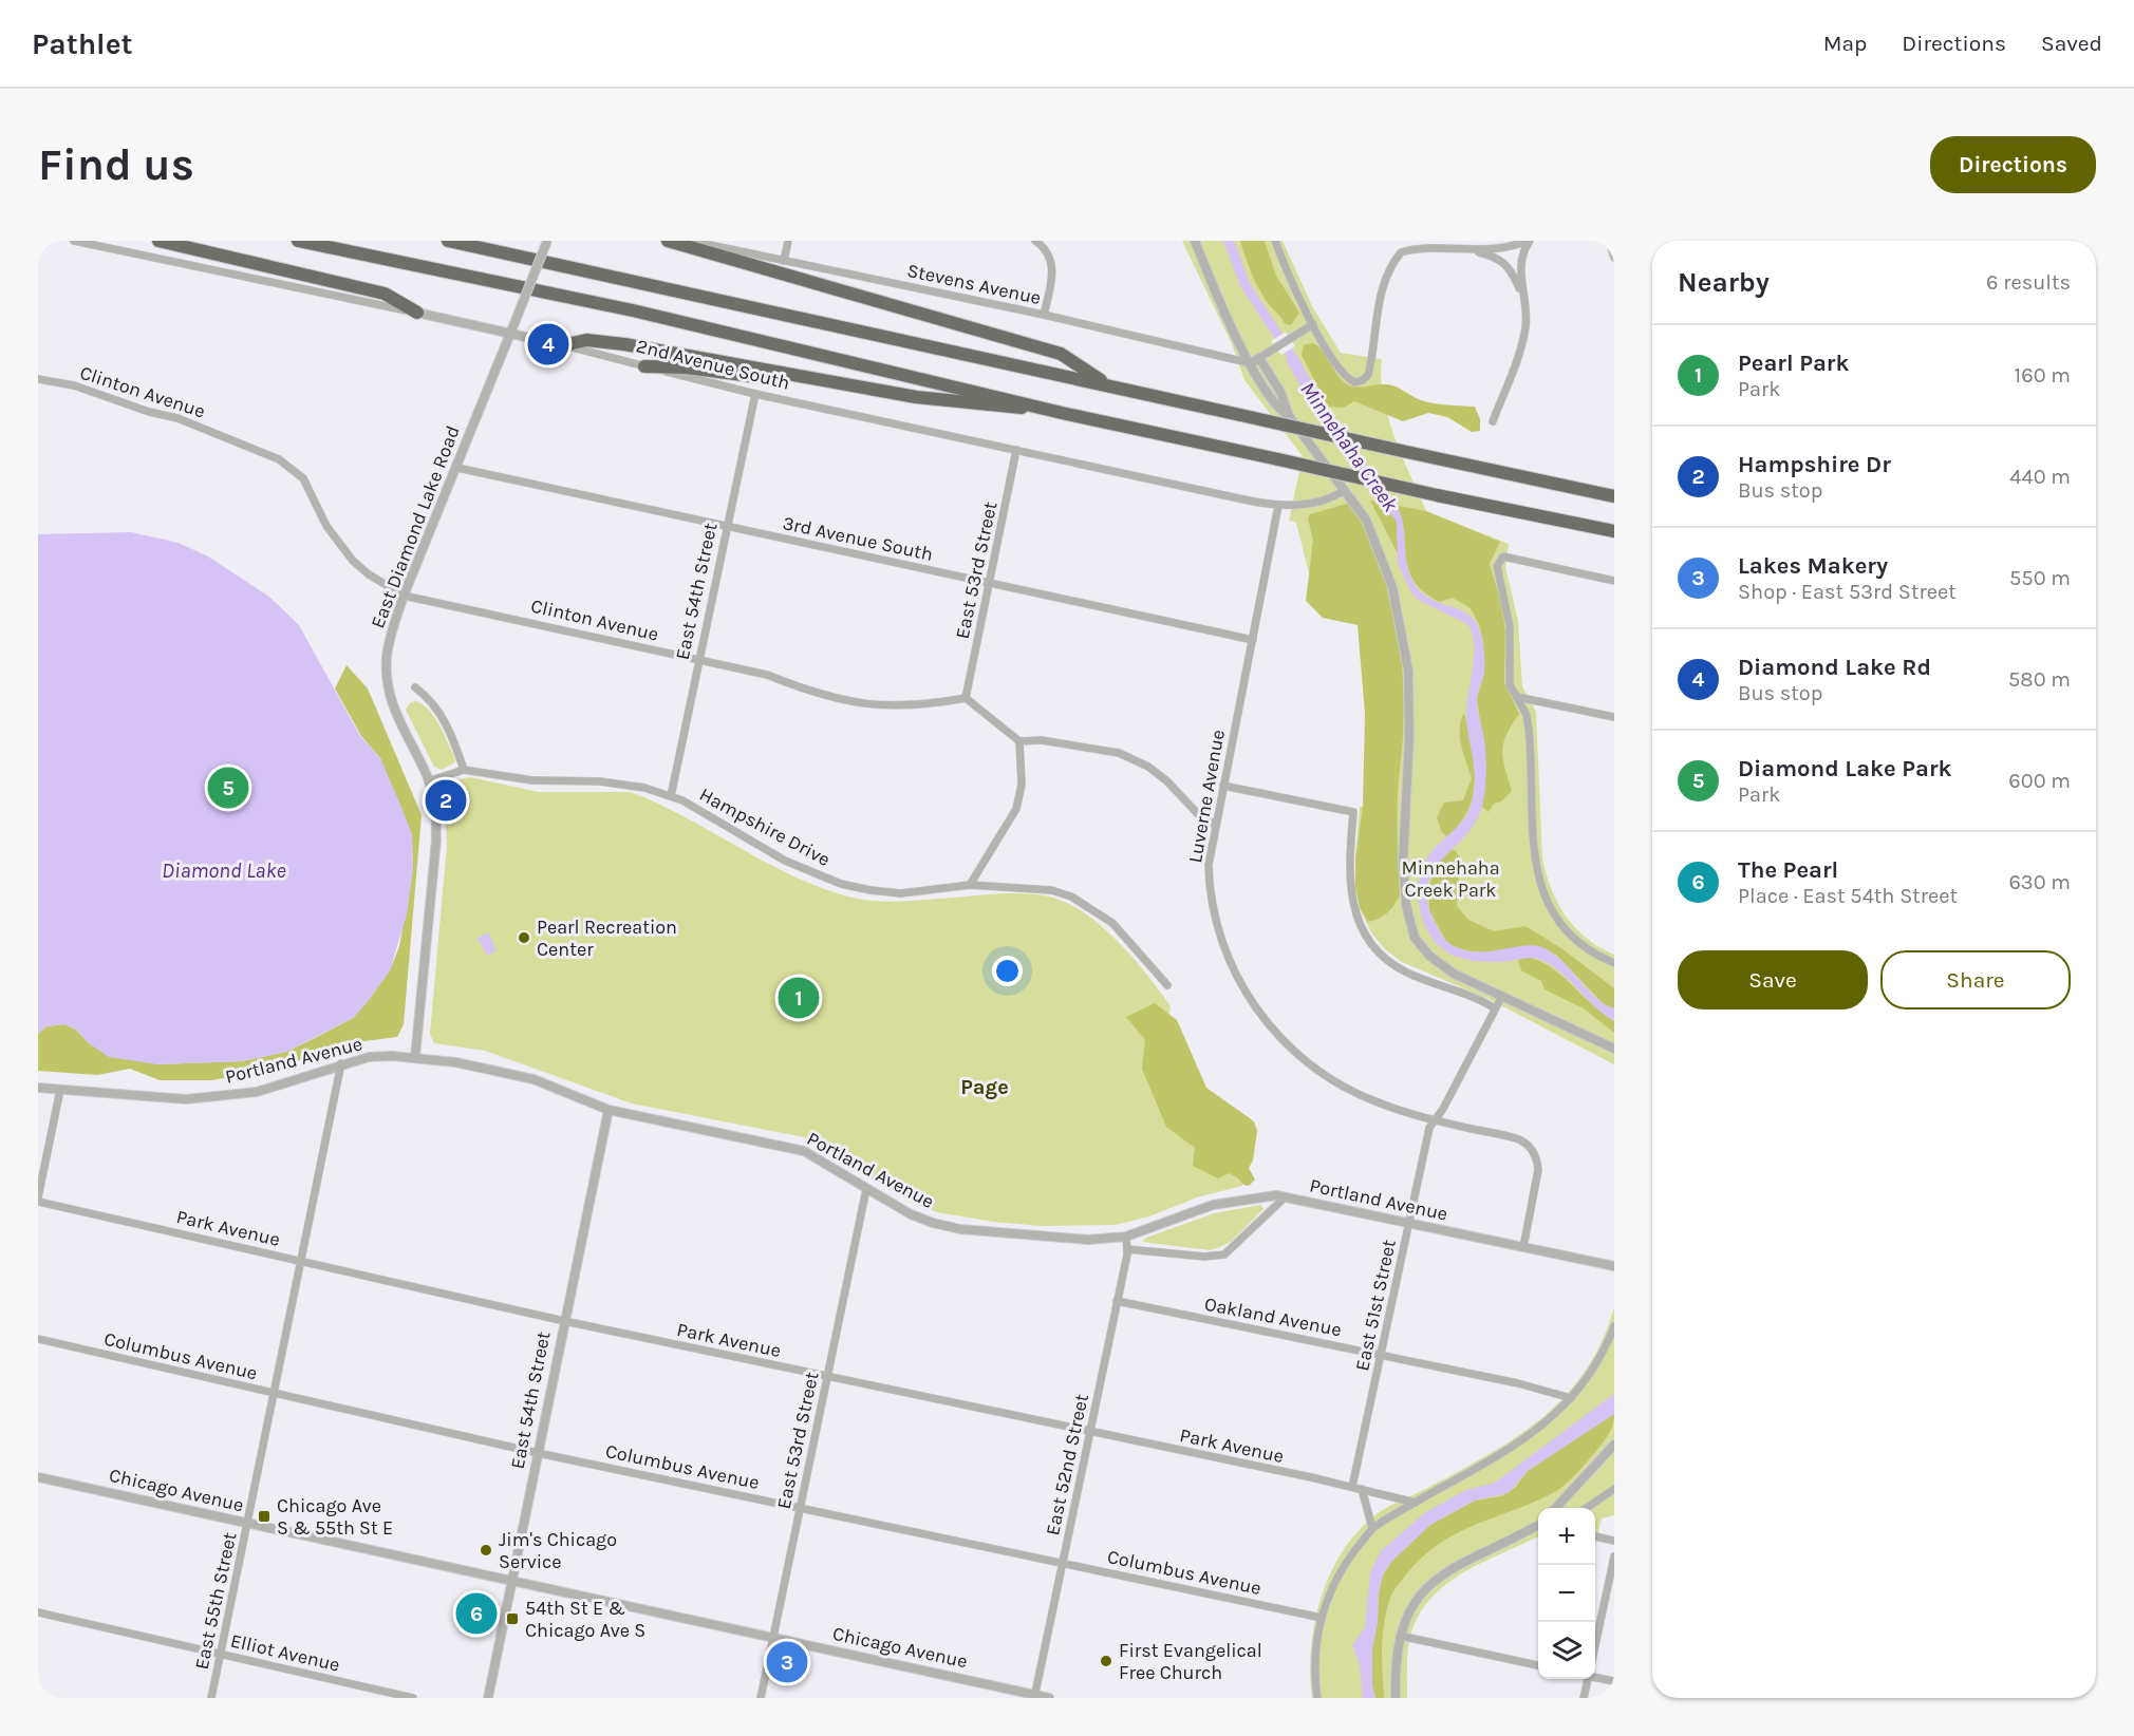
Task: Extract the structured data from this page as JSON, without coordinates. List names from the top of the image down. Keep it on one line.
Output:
{"streets":{"street":["Stevens Avenue","2nd Avenue South","Clinton Avenue","East Diamond Lake Road","3rd Avenue South","East 53rd Street","East 54th Street","Luverne Avenue","Hampshire Drive","Portland Avenue","Park Avenue","East 51st Street","Oakland Avenue","Columbus Avenue","East 52nd Street","Chicago Avenue","East 55th Street","Elliot Avenue"]},"crossings":[["2nd Avenue South","East Diamond Lake Road"],["2nd Avenue South","East 53rd Street"],["2nd Avenue South","East 54th Street"],["2nd Avenue South","Luverne Avenue"],["Clinton Avenue","East Diamond Lake Road"],["Clinton Avenue","East 53rd Street"],["Clinton Avenue","East 54th Street"],["East Diamond Lake Road","3rd Avenue South"],["East Diamond Lake Road","Hampshire Drive"],["East Diamond Lake Road","Portland Avenue"],["3rd Avenue South","East 53rd Street"],["3rd Avenue South","East 54th Street"],["3rd Avenue South","Luverne Avenue"],["East 53rd Street","Portland Avenue"],["East 53rd Street","Park Avenue"],["East 53rd Street","Columbus Avenue"],["East 53rd Street","Chicago Avenue"],["East 54th Street","Hampshire Drive"],["East 54th Street","Portland Avenue"],["East 54th Street","Park Avenue"],["East 54th Street","Columbus Avenue"],["East 54th Street","Chicago Avenue"],["Luverne Avenue","Portland Avenue"],["Luverne Avenue","East 51st Street"],["Portland Avenue","East 51st Street"],["Portland Avenue","East 52nd Street"],["Portland Avenue","East 55th Street"],["Park Avenue","East 51st Street"],["Park Avenue","East 52nd Street"],["Park Avenue","East 55th Street"],["East 51st Street","Oakland Avenue"],["Oakland Avenue","East 52nd Street"],["Columbus Avenue","East 52nd Street"],["Columbus Avenue","East 55th Street"],["East 52nd Street","Chicago Avenue"],["Chicago Avenue","East 55th Street"],["East 55th Street","Elliot Avenue"]],"districts":["Page"],"water":["Minnehaha Creek","Diamond Lake"],"parks":["Minnehaha Creek Park"],"places":{"other":["Pearl Recreation Center","Jim's Chicago Service","First Evangelical Free Church"],"transit":["Chicago Ave S & 55th St E","54th St E & Chicago Ave S"]},"page":{"header":"Pathlet","nav":["Map","Directions","Saved"],"buttons":["Directions",["Save","Share"]],"title":"Find us","heading":["Nearby","6 results"],"pins":["4","5","2","1","6","3"],"list":[{"mark":"1","name":"Pearl Park","note":"Park","value":"160 m"},{"mark":"2","name":"Hampshire Dr","note":"Bus stop","value":"440 m"},{"mark":"3","name":"Lakes Makery","note":"Shop · East 53rd Street","value":"550 m"},{"mark":"4","name":"Diamond Lake Rd","note":"Bus stop","value":"580 m"},{"mark":"5","name":"Diamond Lake Park","note":"Park","value":"600 m"},{"mark":"6","name":"The Pearl","note":"Place · East 54th Street","value":"630 m"}],"map_buttons":["+","−"]}}
